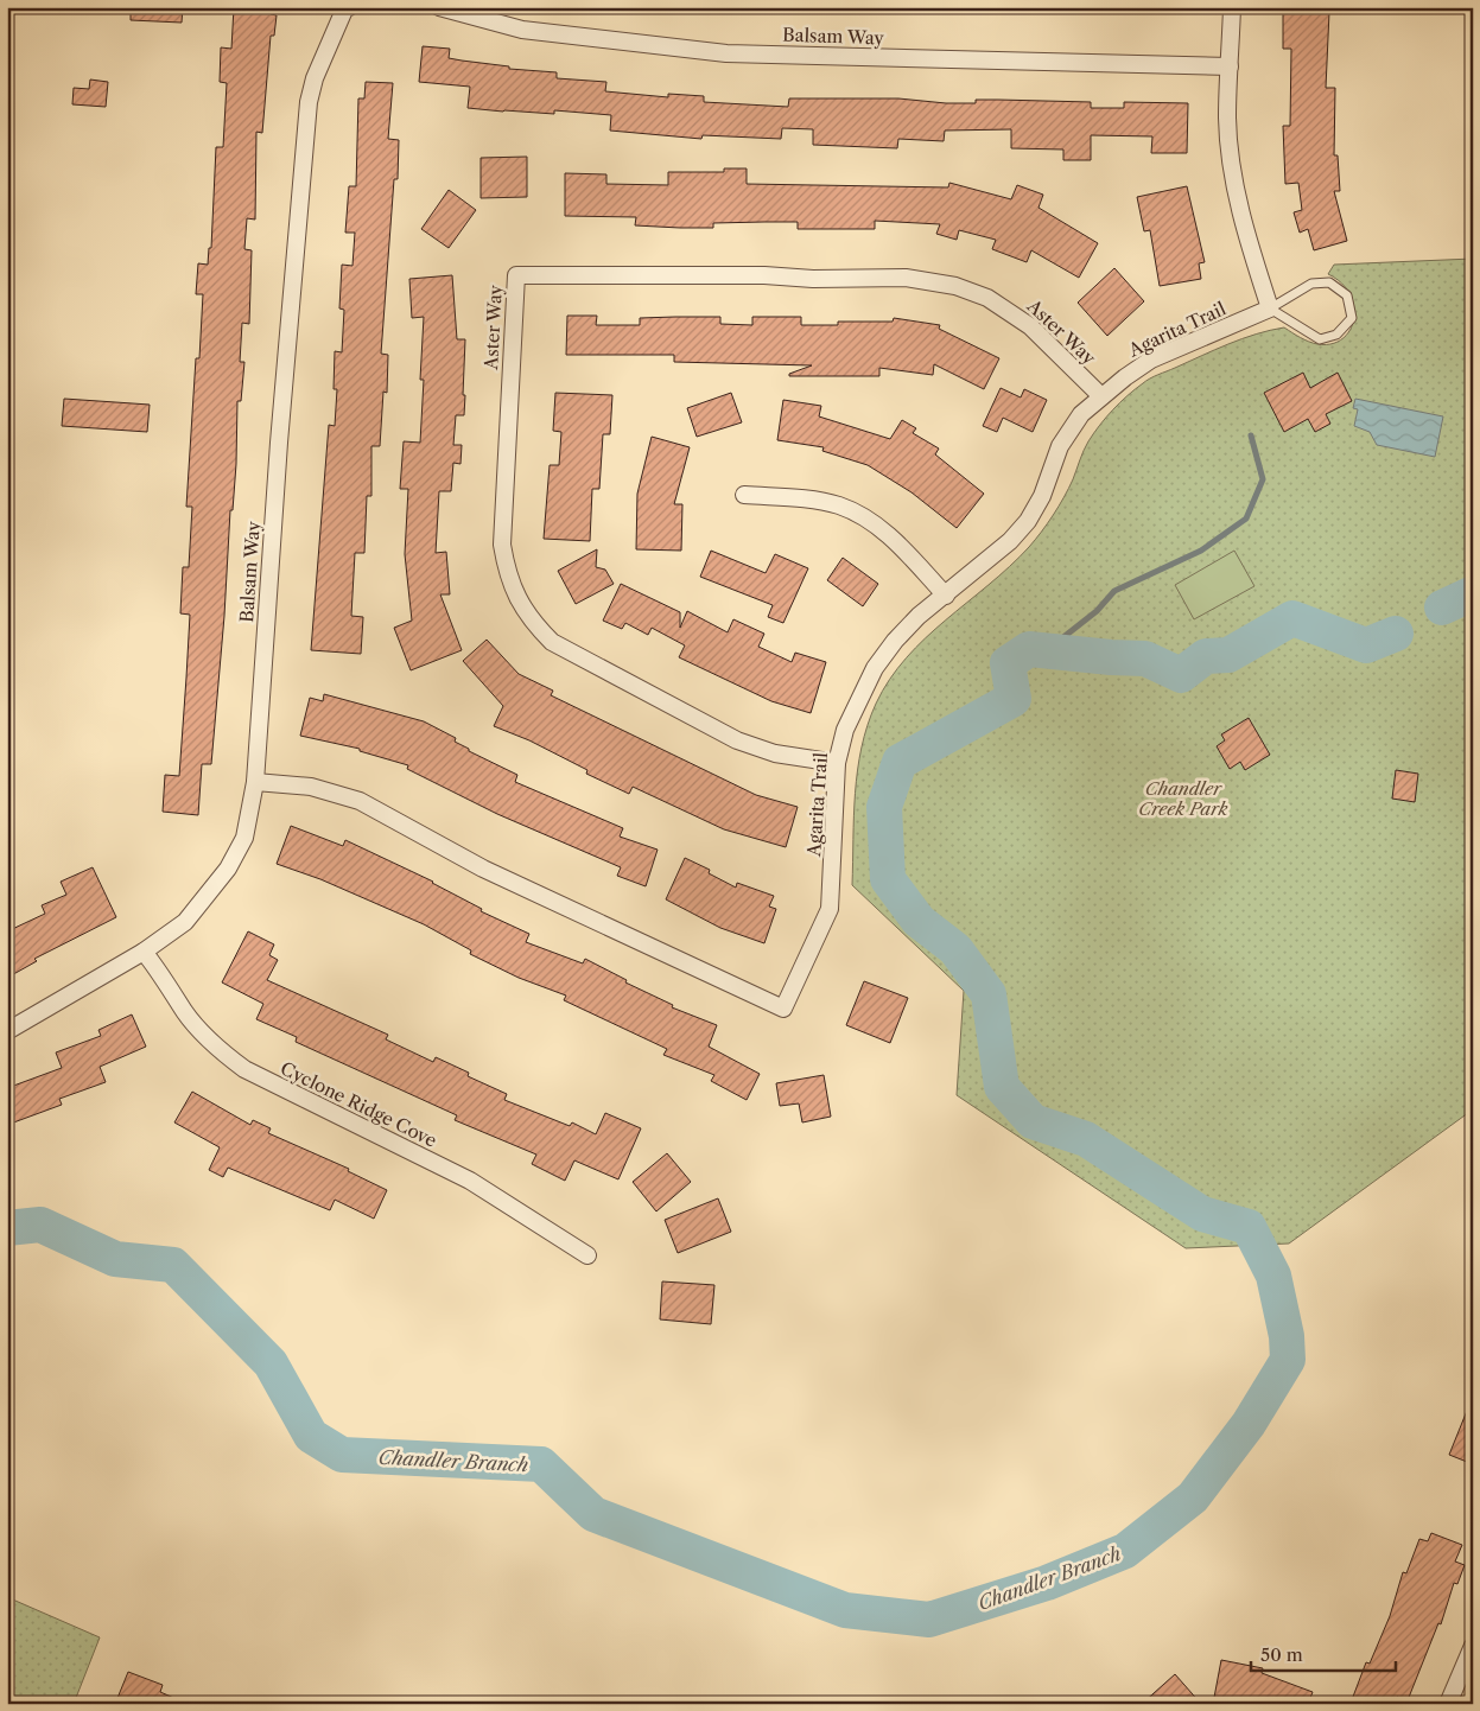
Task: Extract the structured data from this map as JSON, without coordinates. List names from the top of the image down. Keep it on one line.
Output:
{"streets":{"street":["Balsam Way","Aster Way","Agarita Trail","Cyclone Ridge Cove"]},"crossings":[["Balsam Way","Agarita Trail"],["Balsam Way","Cyclone Ridge Cove"],["Aster Way","Agarita Trail"]],"water":["Chandler Branch"],"parks":["Chandler Creek Park"],"scale_bar":"50 m"}
